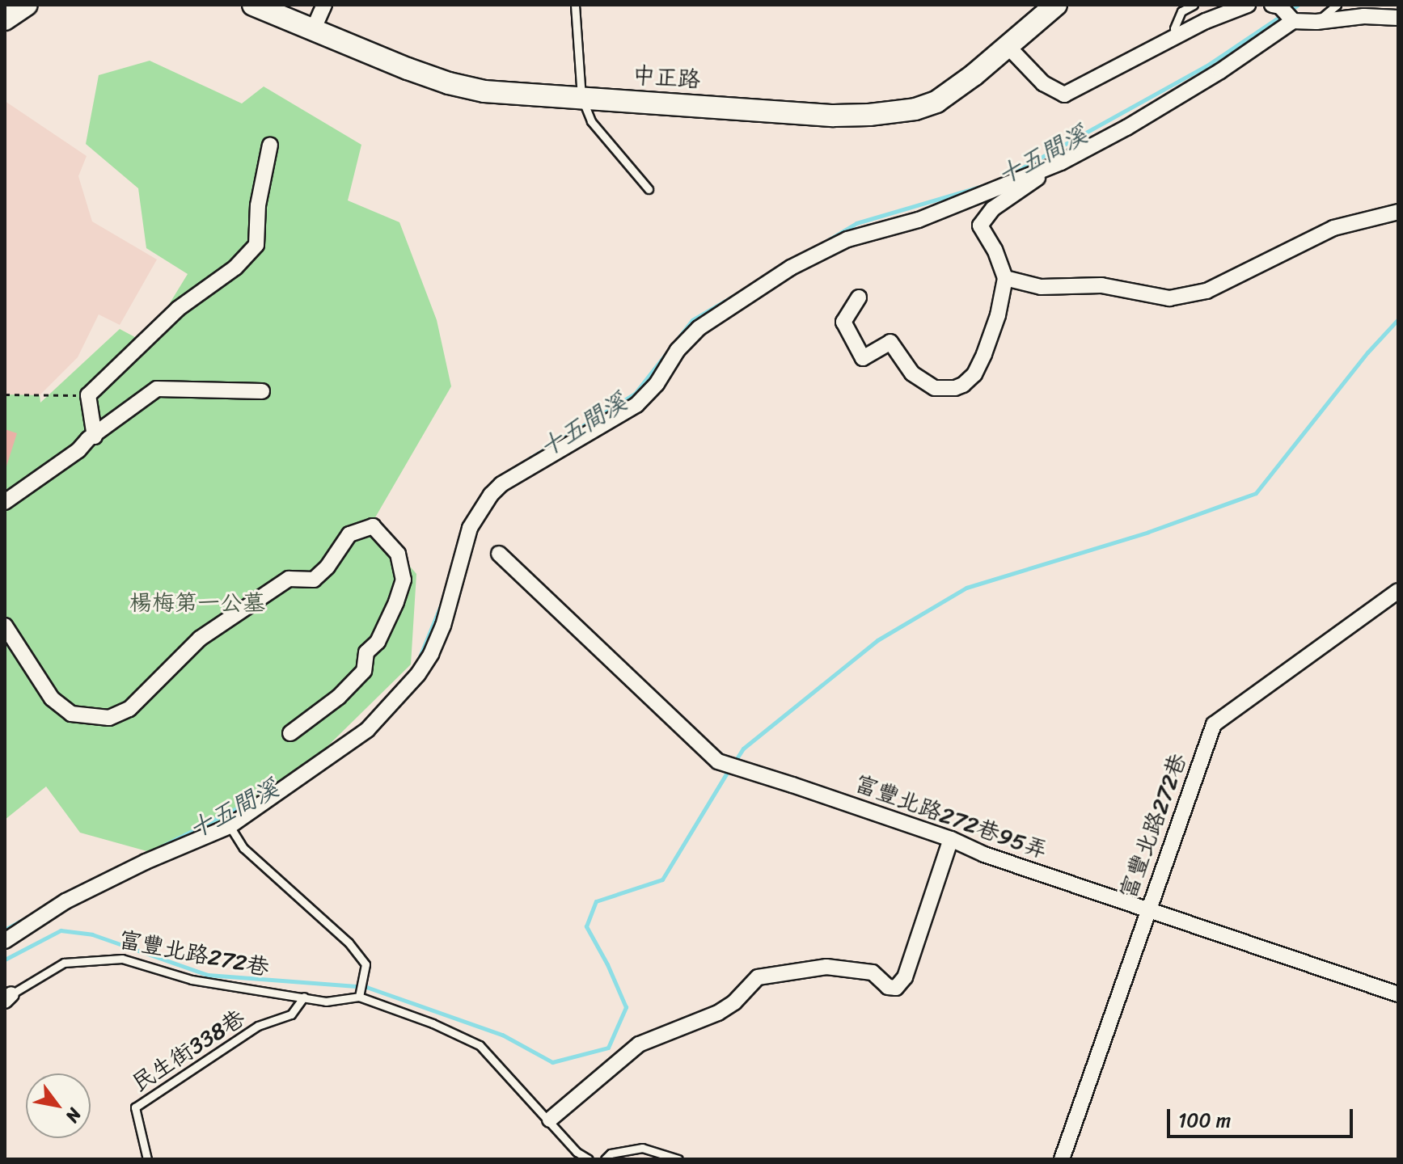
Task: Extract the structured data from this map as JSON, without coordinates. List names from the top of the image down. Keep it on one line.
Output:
{"streets":{"street":["中正路","富豐北路272巷95弄","富豐北路272巷"],"lane":["民生街338巷"]},"crossings":[["富豐北路272巷95弄","富豐北路272巷"],["富豐北路272巷","民生街338巷"]],"water":["十五間溪"],"parks":["楊梅第一公墓"],"scale_bar":"100 m","north":"bottom right"}
